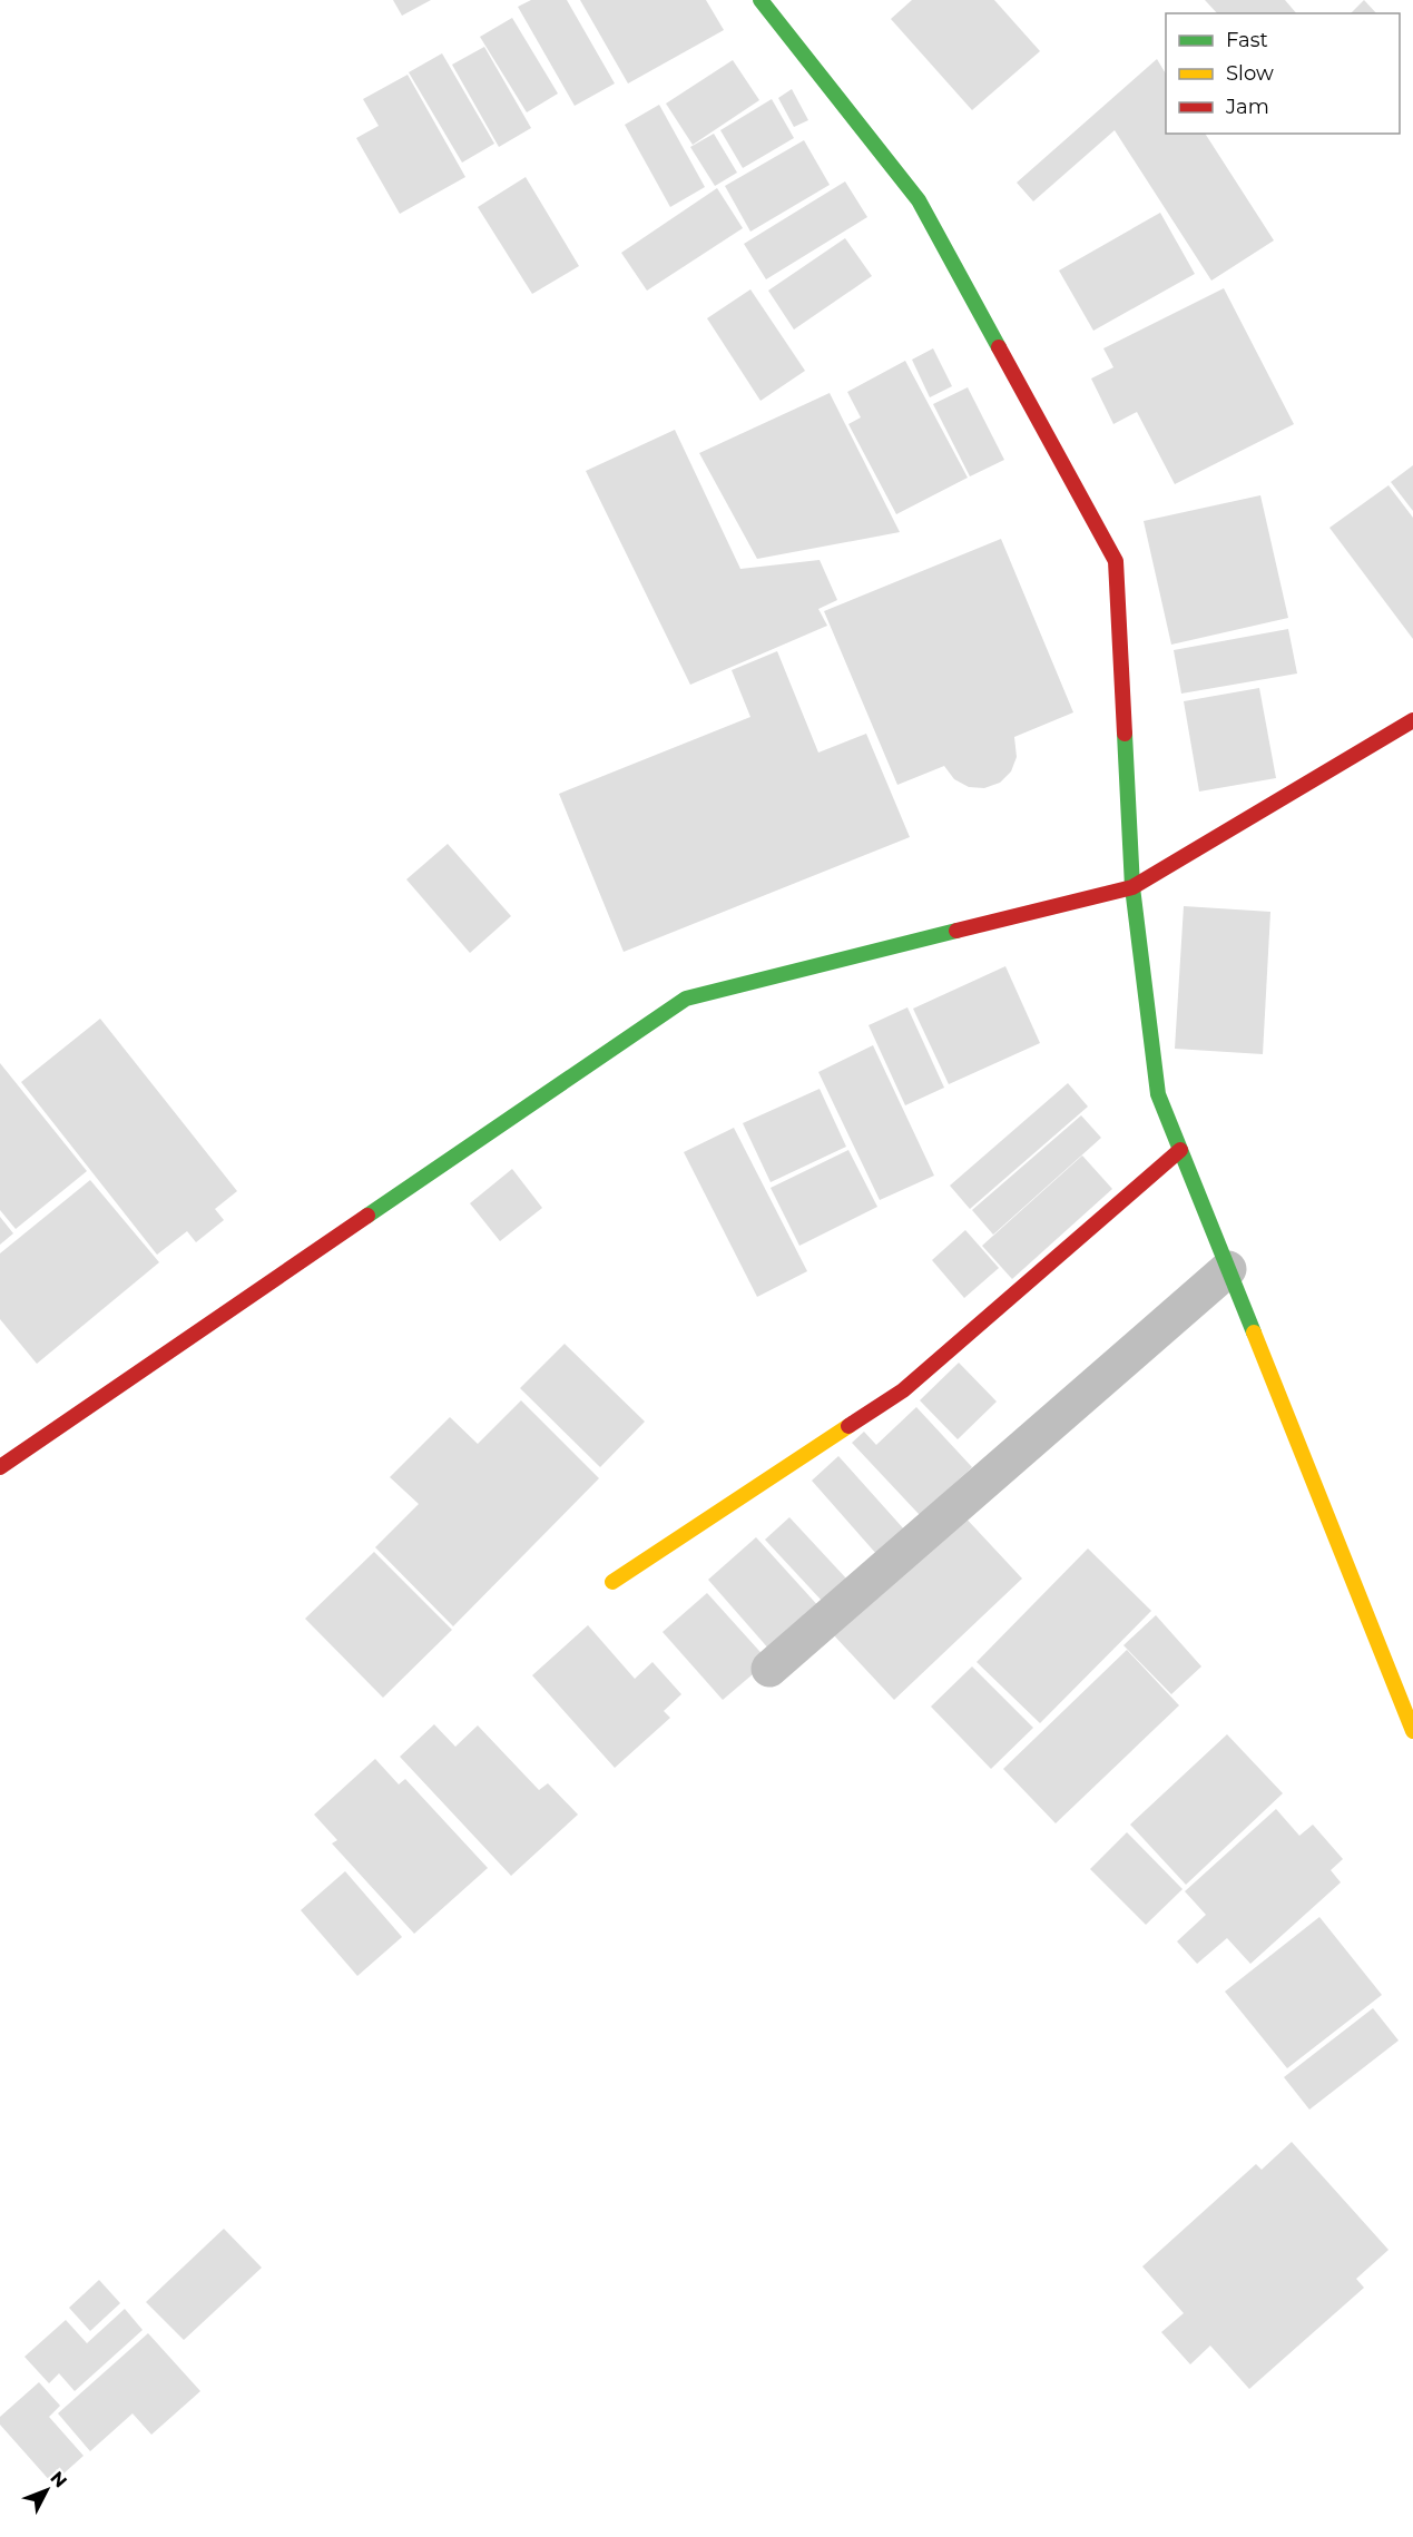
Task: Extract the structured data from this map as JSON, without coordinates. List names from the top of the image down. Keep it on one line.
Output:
{"legend":["Fast","Slow","Jam"],"north":"top right"}
